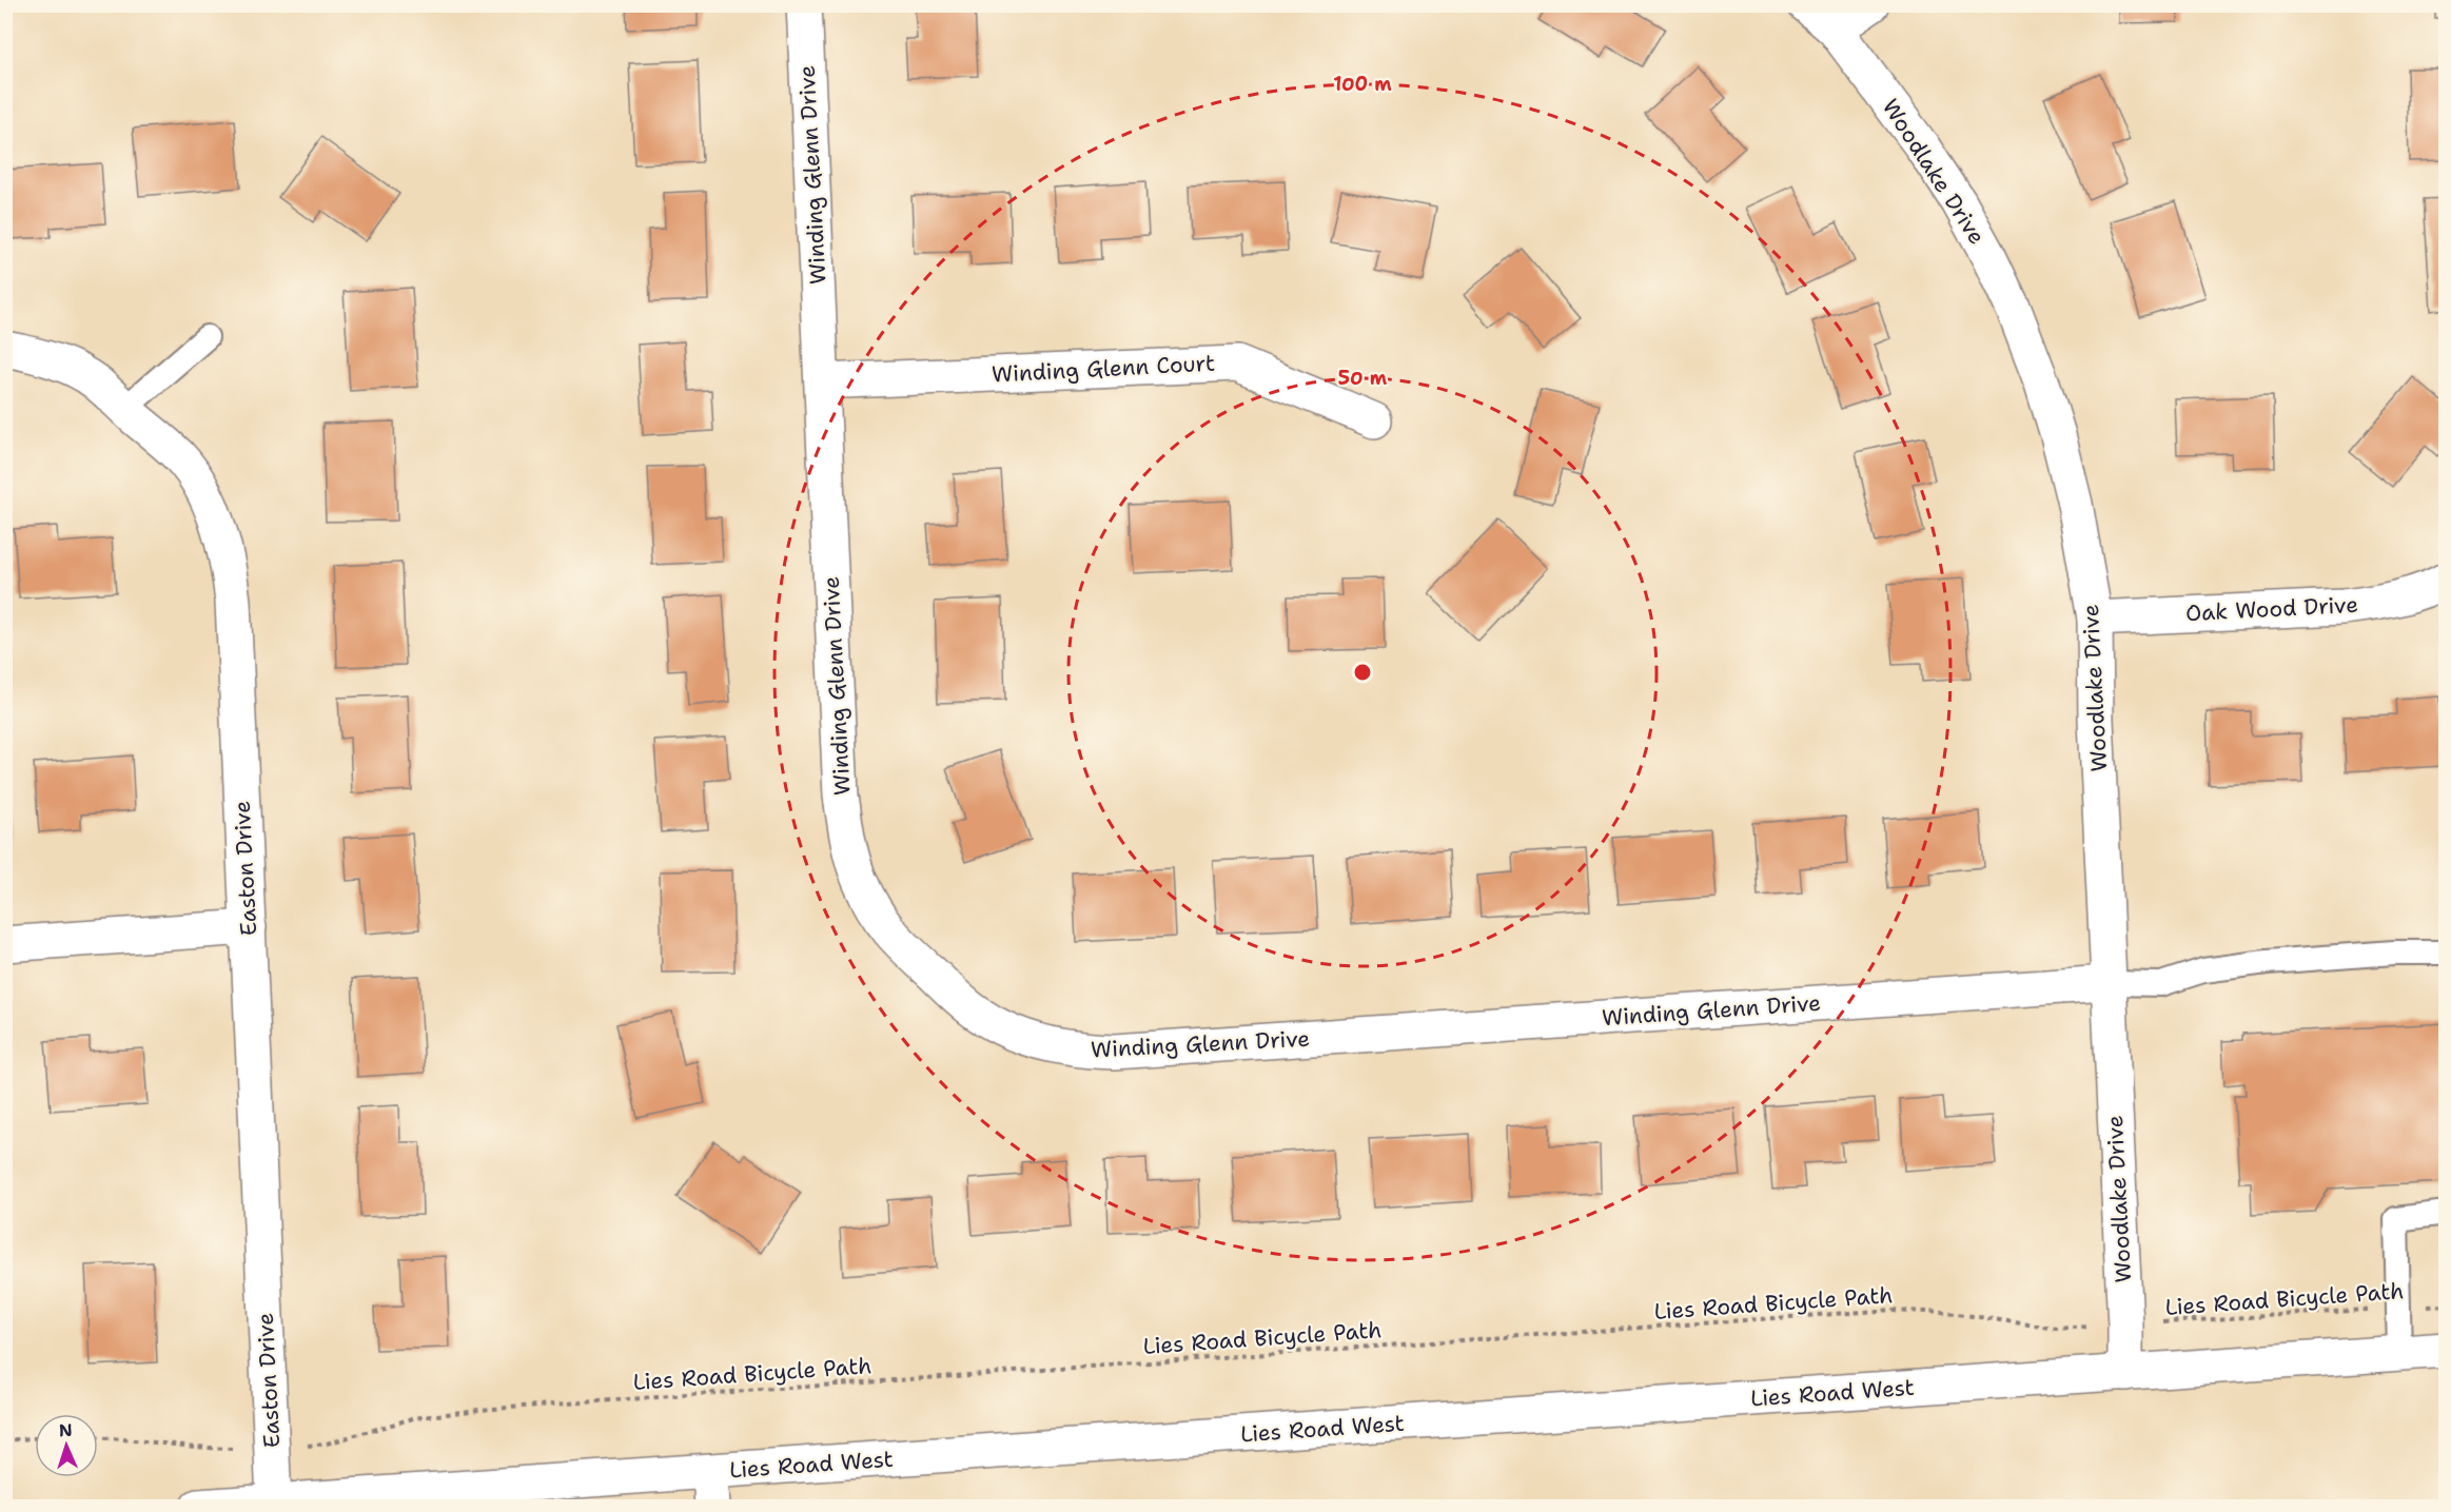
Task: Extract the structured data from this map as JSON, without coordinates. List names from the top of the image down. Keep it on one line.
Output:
{"streets":{"street":["Woodlake Drive","Winding Glenn Drive","Winding Glenn Court","Oak Wood Drive","Easton Drive","Lies Road West"],"path":["Lies Road Bicycle Path"]},"crossings":[["Woodlake Drive","Winding Glenn Drive"],["Woodlake Drive","Oak Wood Drive"],["Woodlake Drive","Lies Road Bicycle Path"],["Woodlake Drive","Lies Road West"],["Winding Glenn Drive","Winding Glenn Court"],["Easton Drive","Lies Road Bicycle Path"],["Easton Drive","Lies Road West"]],"north":"top","rings":["100 m","50 m"]}
